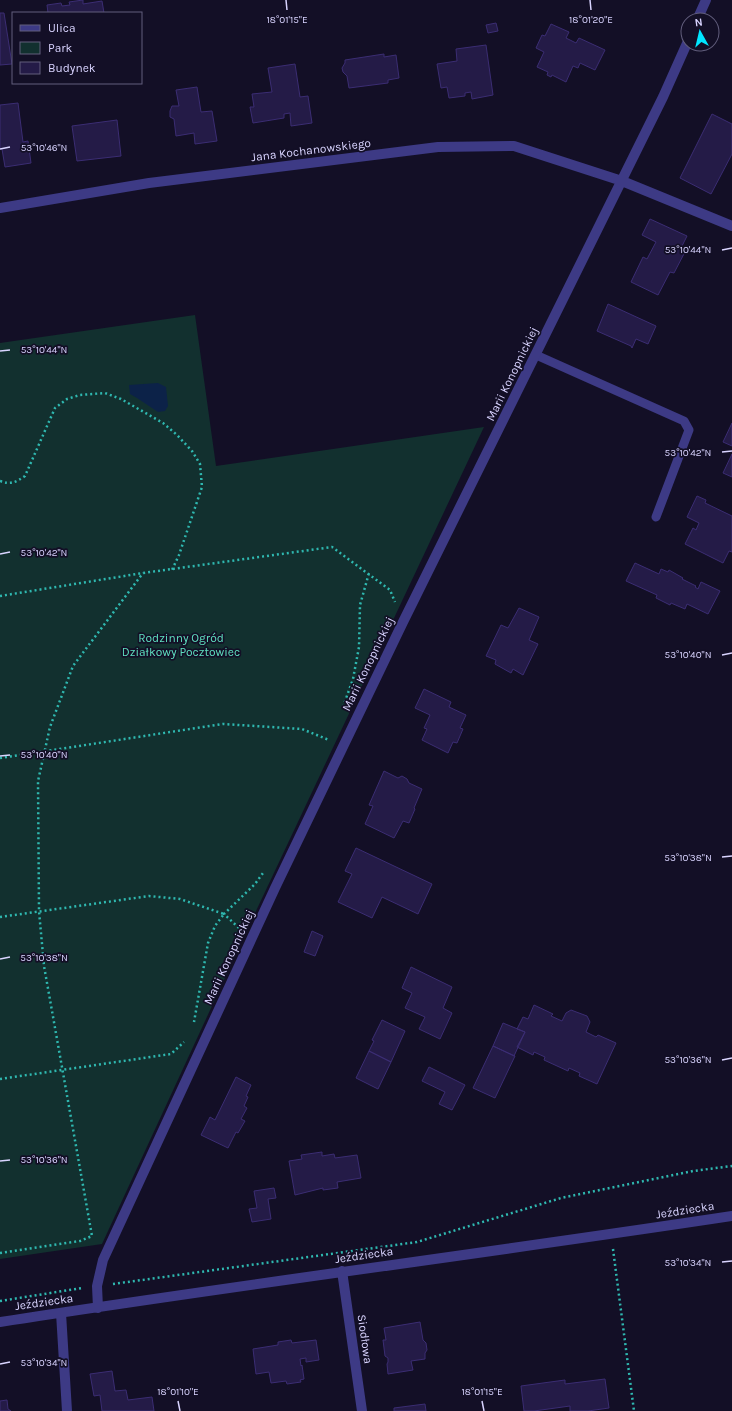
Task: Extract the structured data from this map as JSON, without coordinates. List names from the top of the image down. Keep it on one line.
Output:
{"streets":{"street":["Jana Kochanowskiego","Marii Konopnickiej","Jeździecka","Siodłowa"]},"crossings":[["Jana Kochanowskiego","Marii Konopnickiej"],["Marii Konopnickiej","Jeździecka"],["Jeździecka","Siodłowa"]],"parks":["Rodzinny Ogród Działkowy Pocztowiec"],"legend":["Ulica","Park","Budynek"],"north":"top","coordinates":["18°01'15\"E","18°01'20\"E","53°10'46\"N","53°10'44\"N","53°10'42\"N","53°10'40\"N","53°10'38\"N","53°10'36\"N","53°10'34\"N","18°01'10\"E"]}
